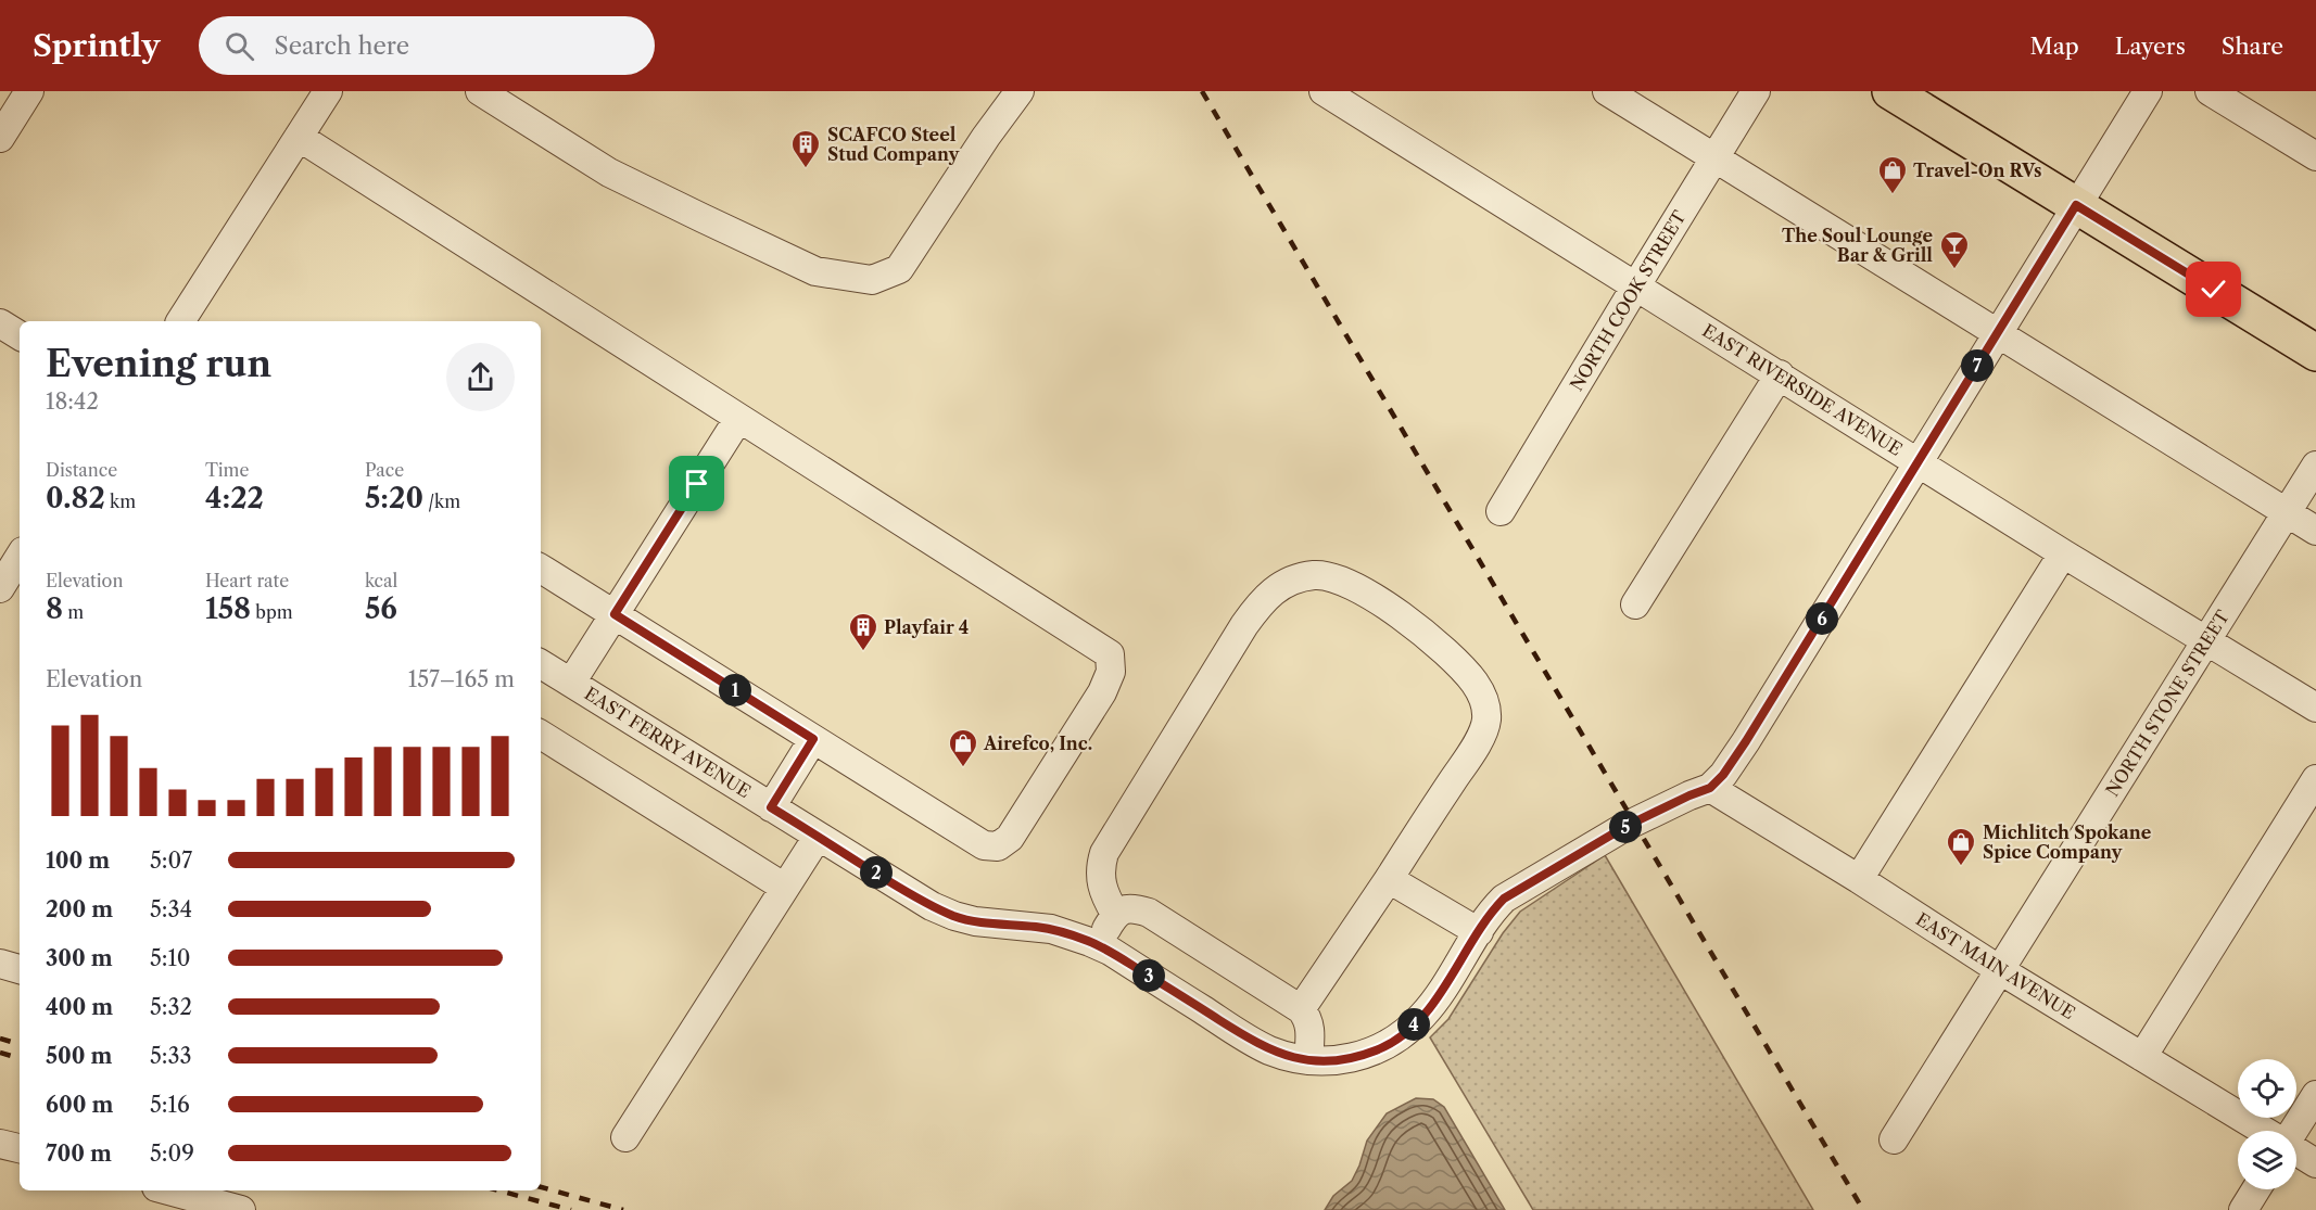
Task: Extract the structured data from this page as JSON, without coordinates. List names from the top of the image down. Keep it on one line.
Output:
{"streets":{"street":["NORTH COOK STREET","EAST RIVERSIDE AVENUE","NORTH STONE STREET","EAST FERRY AVENUE","EAST MAIN AVENUE"]},"crossings":[["NORTH COOK STREET","EAST RIVERSIDE AVENUE"],["EAST RIVERSIDE AVENUE","NORTH STONE STREET"],["NORTH STONE STREET","EAST MAIN AVENUE"],["EAST FERRY AVENUE","EAST MAIN AVENUE"]],"places":{"building":["SCAFCO Steel Stud Company","Playfair 4"],"shop":["Travel-On RVs","Airefco, Inc.","Michlitch Spokane Spice Company"],"bar":["The Soul Lounge Bar & Grill"]},"page":{"header":"Sprintly","search":"Search here","nav":["Map","Layers","Share"],"heading":["Evening run","18:42"],"pins":["7","6","1","5","2","3","4"],"stats":[["Distance","0.82 km"],["Time","4:22"],["Pace","5:20 /km"],["Elevation","8 m"],["Heart rate","158 bpm"],["kcal","56"]],"chart":["Elevation","157–165 m"],"list":[{"name":"100 m","note":"5:07"},{"name":"200 m","note":"5:34"},{"name":"300 m","note":"5:10"},{"name":"400 m","note":"5:32"},{"name":"500 m","note":"5:33"},{"name":"600 m","note":"5:16"},{"name":"700 m","note":"5:09"}]}}
